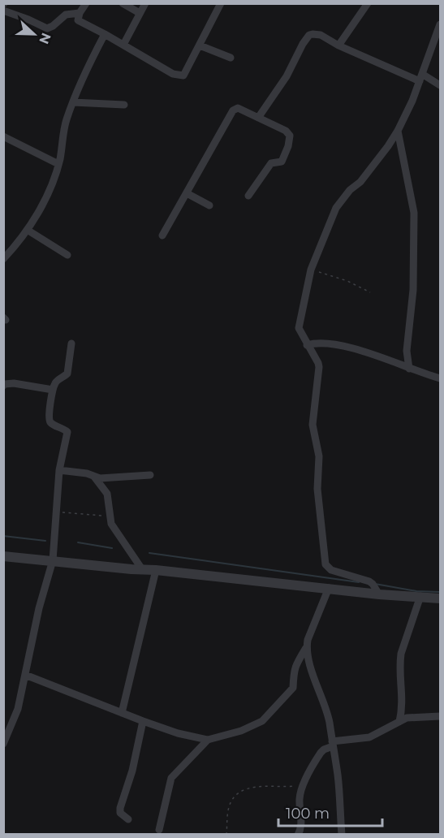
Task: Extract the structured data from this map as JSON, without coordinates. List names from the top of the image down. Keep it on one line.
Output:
{"scale_bar":"100 m","north":"right"}
